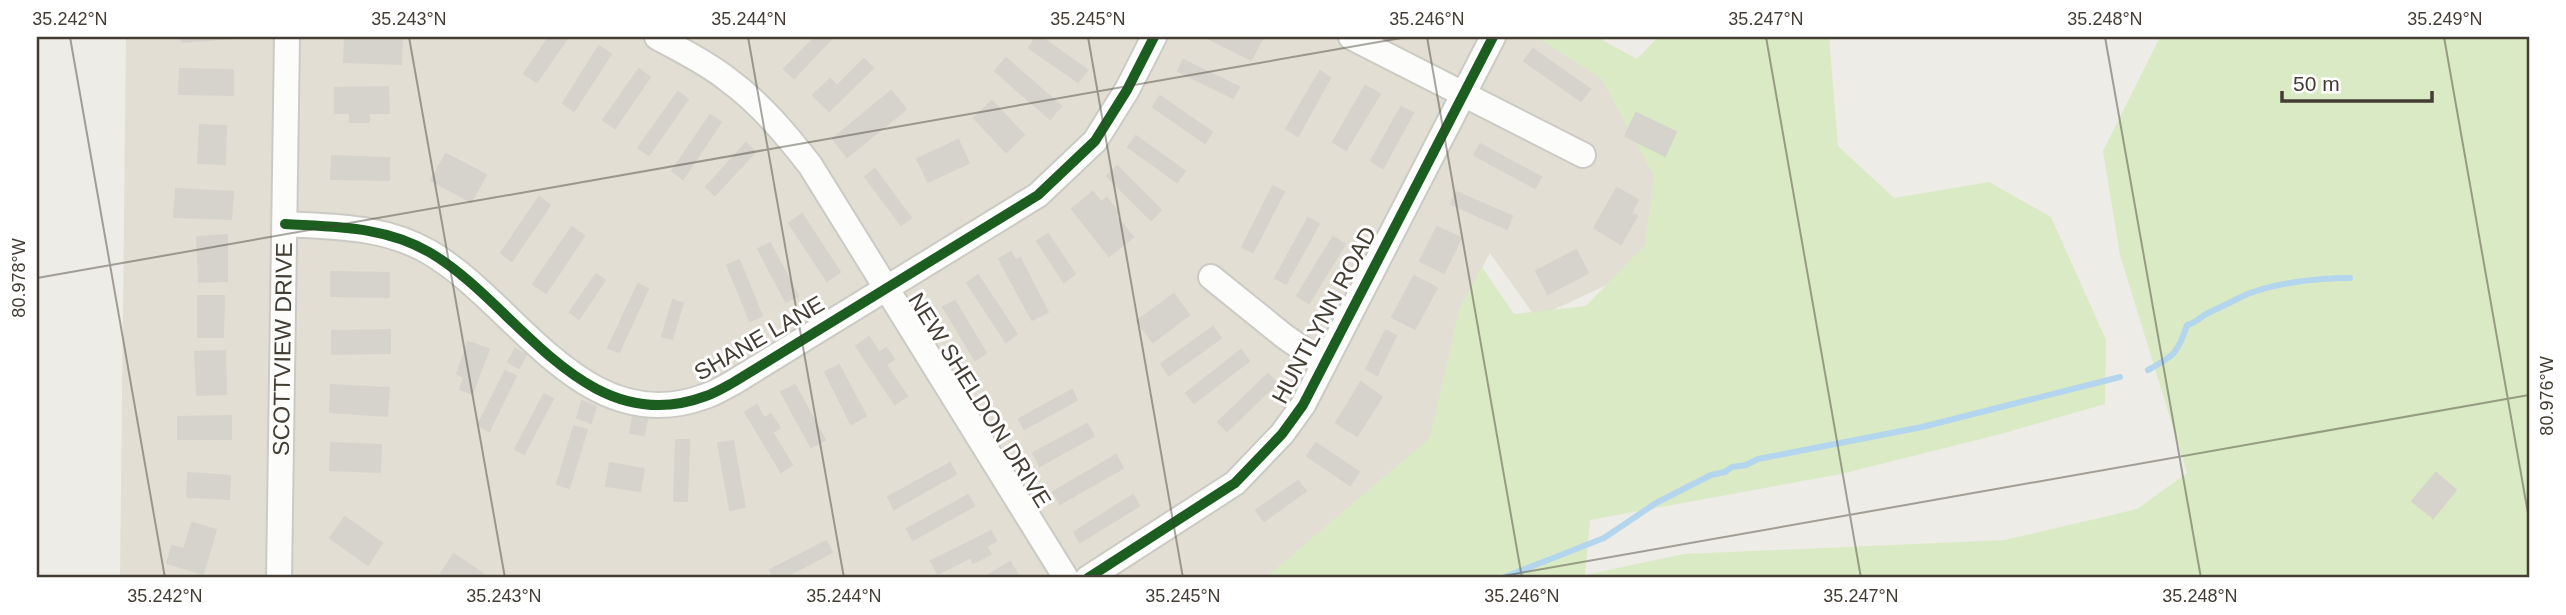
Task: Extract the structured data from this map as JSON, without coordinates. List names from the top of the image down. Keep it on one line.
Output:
{"streets":{"street":["HUNTLYNN ROAD","SHANE LANE","SCOTTVIEW DRIVE","NEW SHELDON DRIVE"]},"crossings":[["SHANE LANE","SCOTTVIEW DRIVE"],["SHANE LANE","NEW SHELDON DRIVE"]],"scale_bar":"50 m","coordinates":["35.242°N","35.243°N","35.244°N","35.245°N","35.246°N","35.247°N","35.248°N","35.249°N","80.978°W","80.976°W"]}
